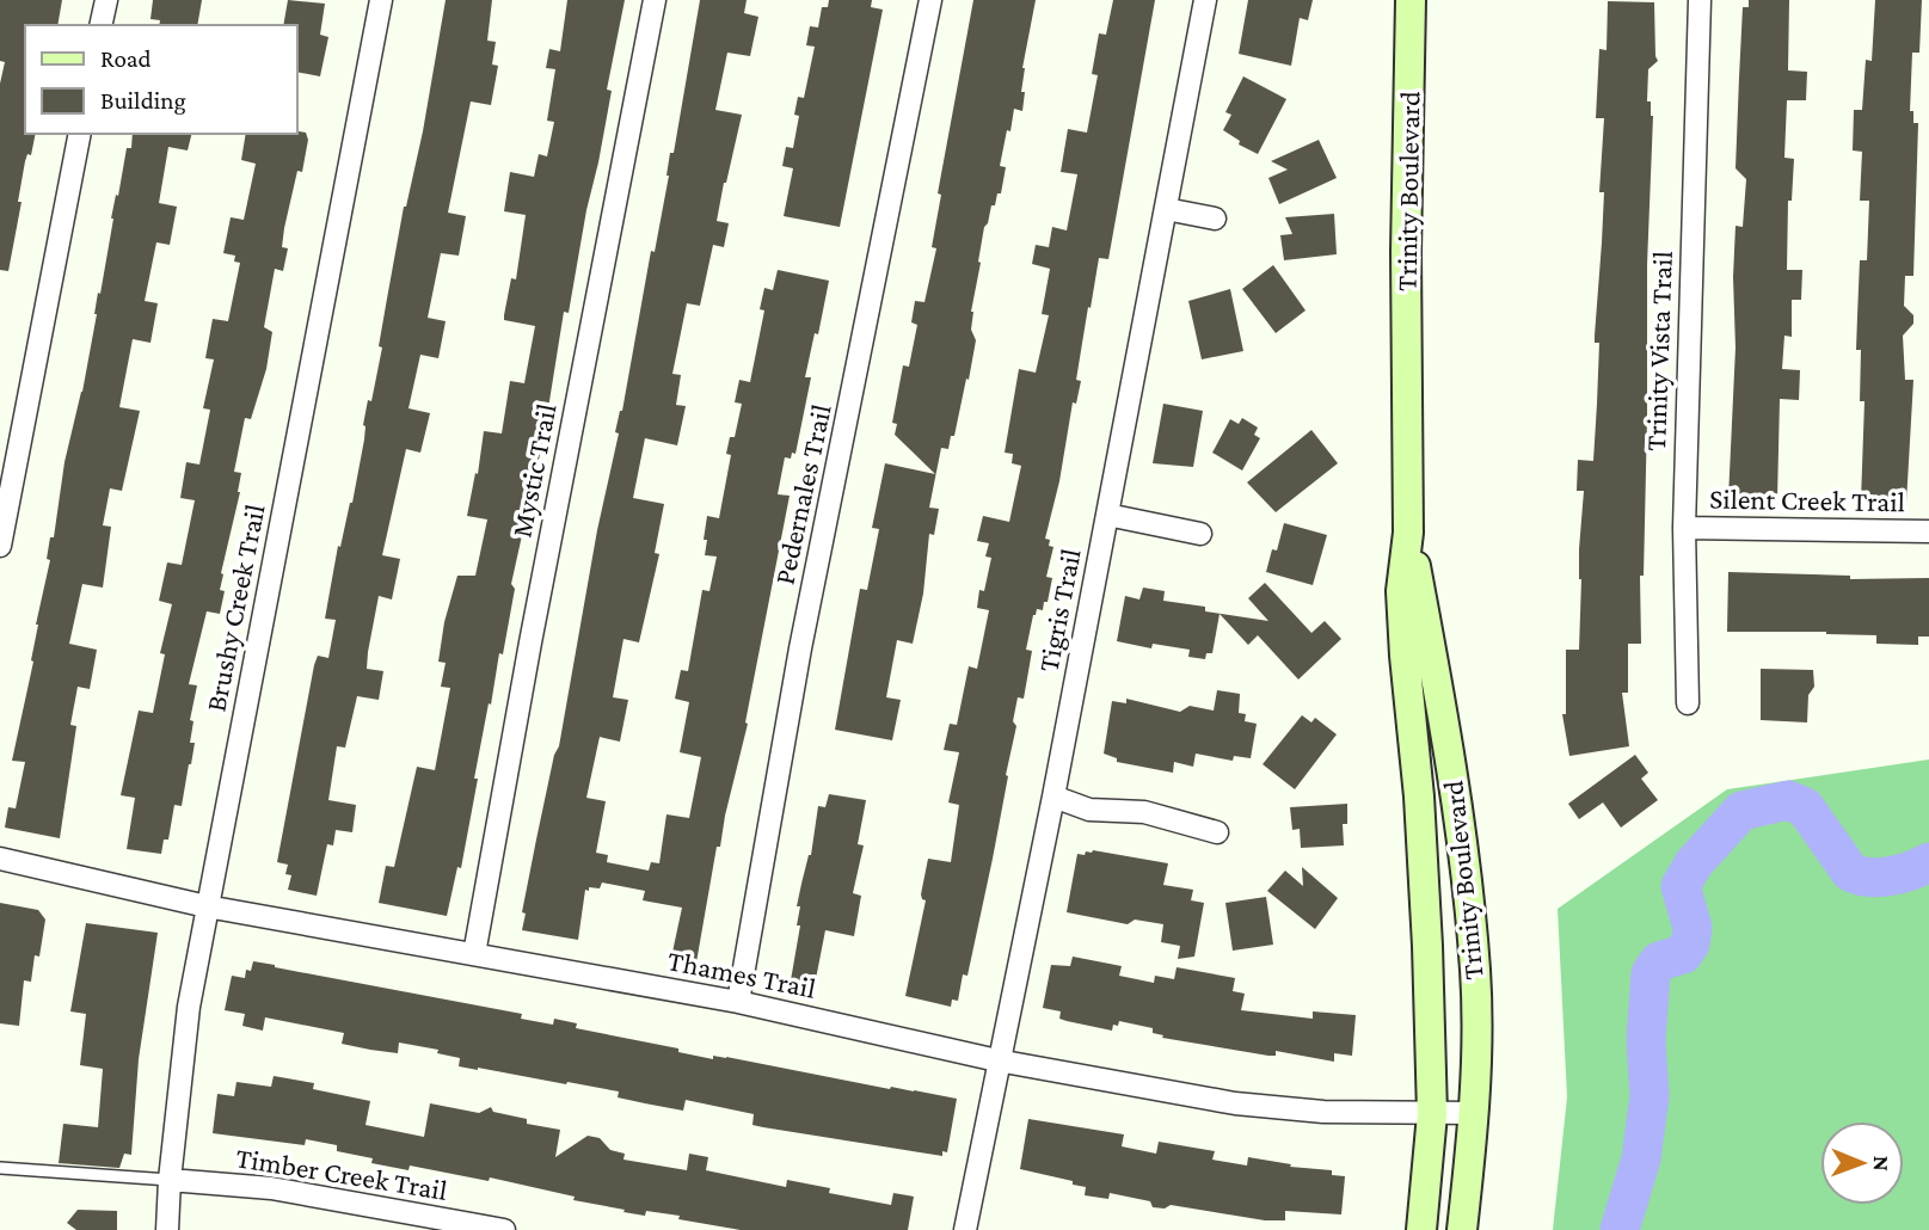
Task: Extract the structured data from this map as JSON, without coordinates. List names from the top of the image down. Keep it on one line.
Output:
{"streets":{"main road":["Trinity Boulevard"],"street":["Trinity Vista Trail","Mystic Trail","Pedernales Trail","Silent Creek Trail","Brushy Creek Trail","Tigris Trail","Thames Trail","Timber Creek Trail"]},"crossings":[["Trinity Boulevard","Thames Trail"],["Trinity Vista Trail","Silent Creek Trail"],["Mystic Trail","Thames Trail"],["Pedernales Trail","Thames Trail"],["Brushy Creek Trail","Thames Trail"],["Brushy Creek Trail","Timber Creek Trail"],["Tigris Trail","Thames Trail"]],"legend":["Road","Building"],"north":"right"}
